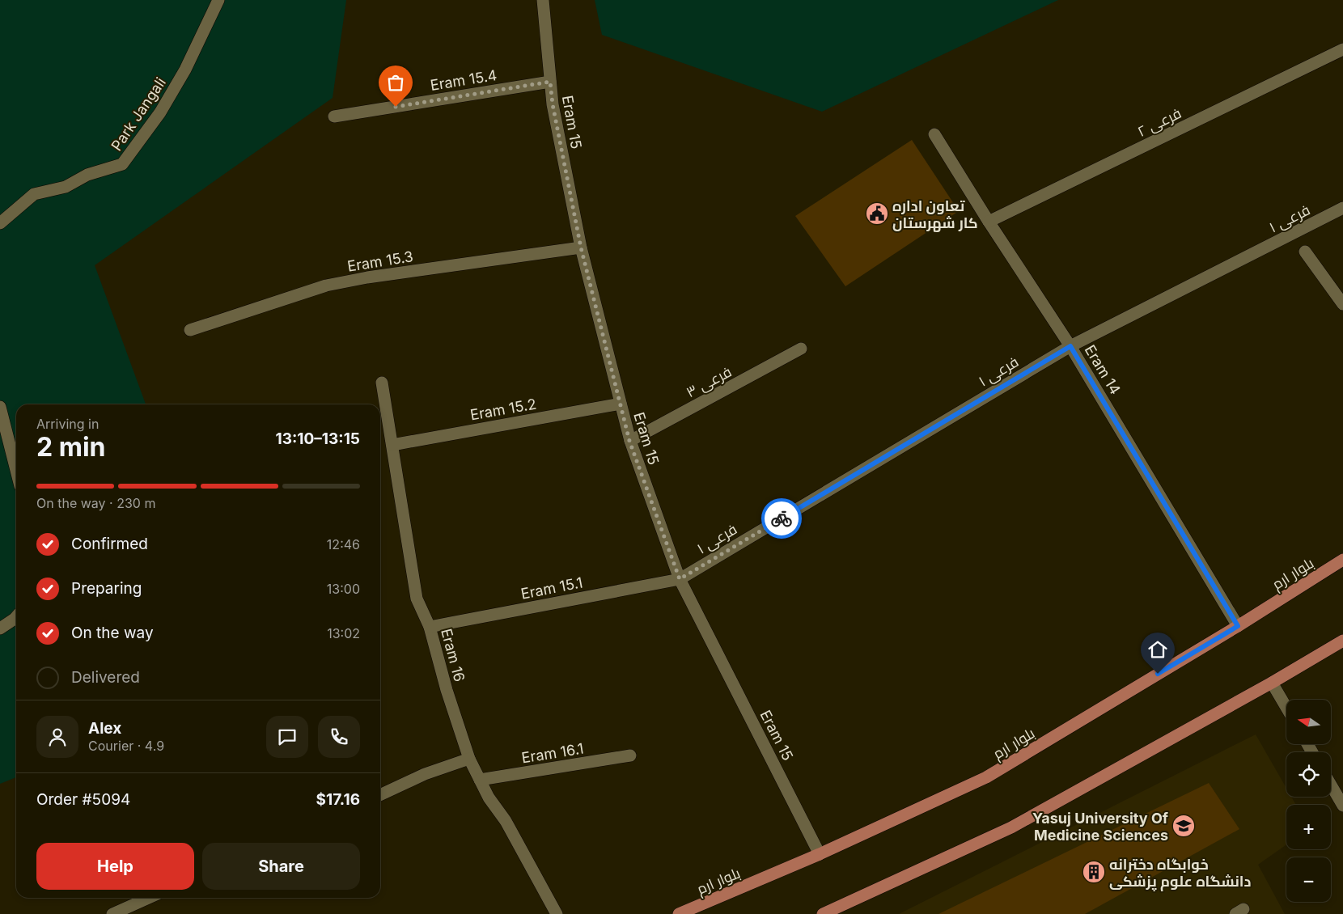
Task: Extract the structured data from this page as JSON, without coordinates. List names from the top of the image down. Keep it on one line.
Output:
{"streets":{"main road":["بلوار ارم"],"street":["Eram 15.4","Park Jangali","Eram 15","فرعی ۲","فرعی ۱","Eram 15.3","Eram 14","فرعی ۳","Eram 15.2","Eram 15.1","Eram 16","Eram 16.1"]},"crossings":[["Eram 15.4","Eram 15"],["Eram 15","فرعی ۱"],["Eram 15","Eram 15.3"],["Eram 15","فرعی ۳"],["Eram 15","Eram 15.2"],["Eram 15","بلوار ارم"],["Eram 15","Eram 15.1"],["فرعی ۲","Eram 14"],["فرعی ۱","Eram 14"],["فرعی ۱","Eram 15.1"],["Eram 14","بلوار ارم"],["Eram 15.2","Eram 16"],["Eram 15.1","Eram 16"],["Eram 16","Eram 16.1"]],"places":{"public building":["تعاون اداره کار شهرستان"],"school or university":["Yasuj University Of Medicine Sciences"],"building":["خوابگاه دخترانه دانشگاه علوم پزشکی"]},"north":"left","page":{"heading":["2 min","Arriving in","13:10–13:15"],"panel":["Alex","Courier · 4.9","Order #5094","$17.16"],"bar":"On the way · 230 m","list":[["Confirmed","12:46"],["Preparing","13:00"],["On the way","13:02"],"Delivered"],"map_buttons":["+","−"],"buttons":["Help","Share"]}}
